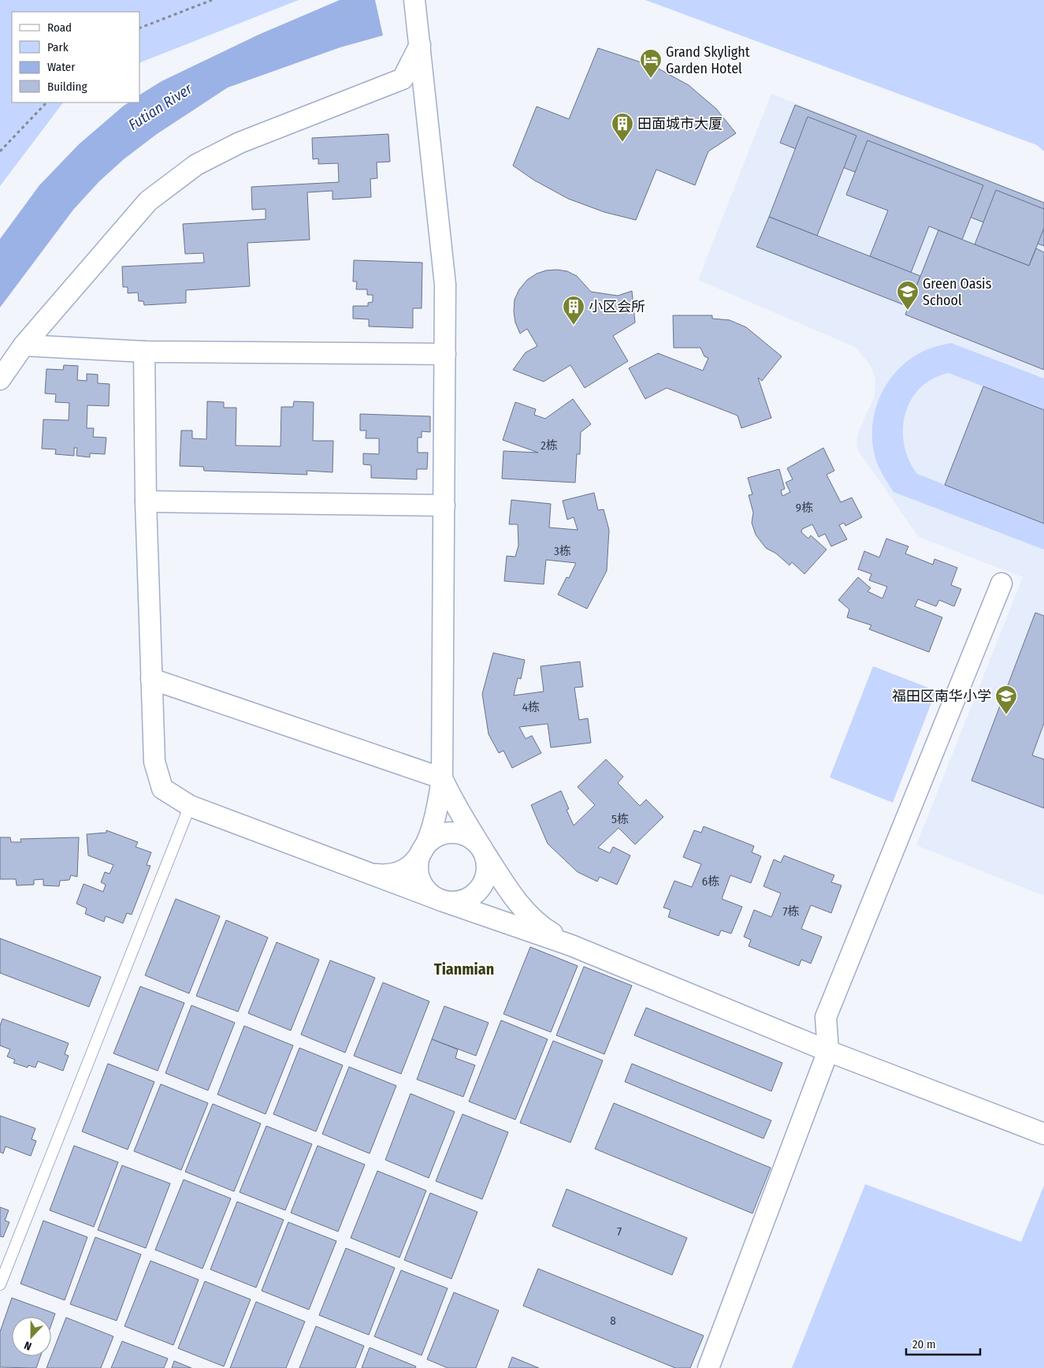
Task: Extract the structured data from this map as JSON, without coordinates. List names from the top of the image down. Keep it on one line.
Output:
{"districts":["Tianmian"],"water":["Futian River"],"places":{"hotel":["Grand Skylight Garden Hotel"],"building":["田面城市大厦","小区会所"],"school or university":["Green Oasis School","福田区南华小学"]},"house_numbers":["2栋","9栋","3栋","4栋","5栋","6栋","7栋","7","8"],"legend":["Road","Park","Water","Building"],"scale_bar":"20 m","north":"bottom"}
